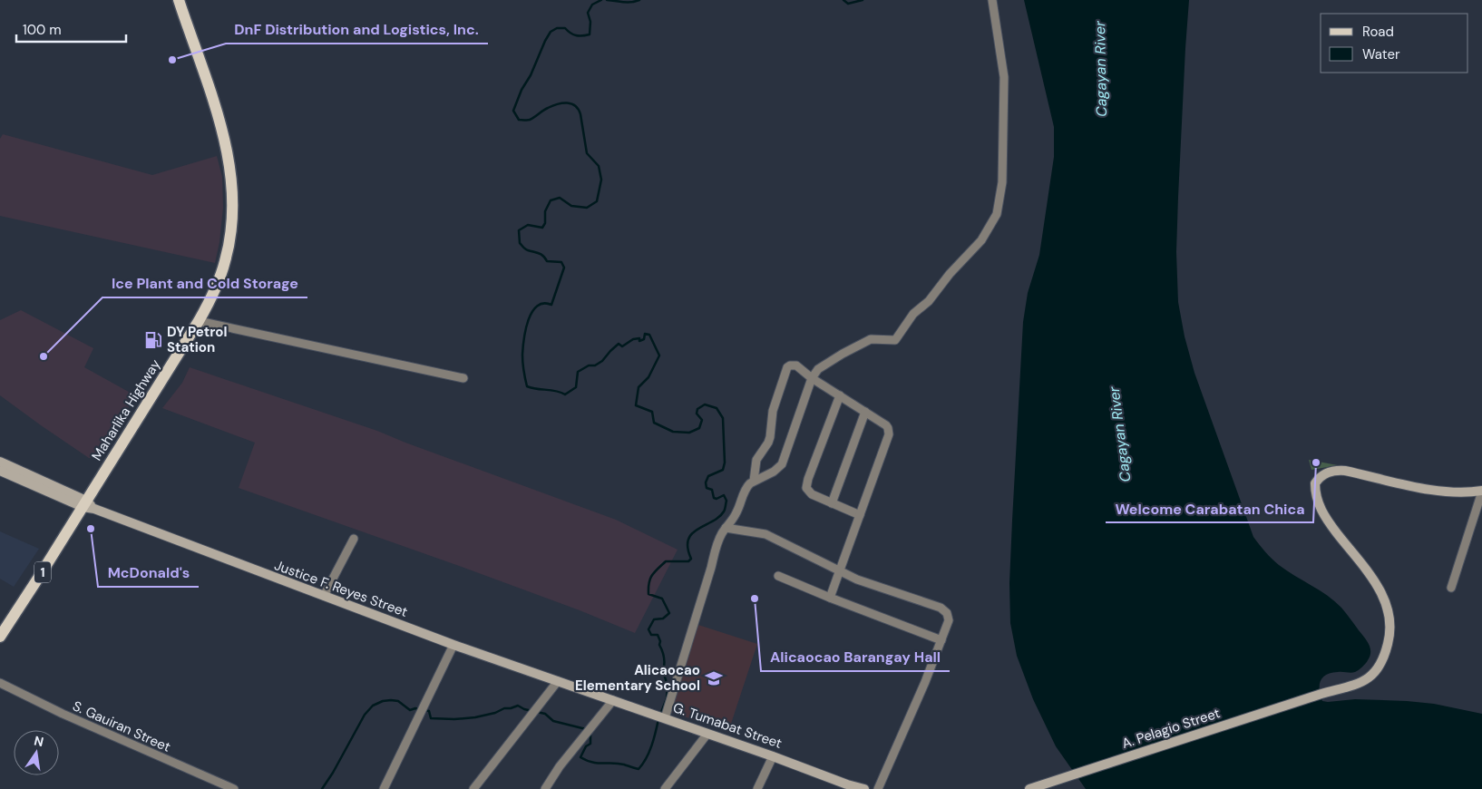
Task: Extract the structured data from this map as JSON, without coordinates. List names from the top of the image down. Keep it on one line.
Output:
{"streets":{"main road":["Maharlika Highway","1","Justice F. Reyes Street","G. Tumabat Street","A. Pelagio Street"],"street":["S. Gauiran Street"]},"crossings":[["Maharlika Highway","Justice F. Reyes Street"],["Justice F. Reyes Street","G. Tumabat Street"]],"water":["Cagayan River"],"places":{"other":["DnF Distribution and Logistics, Inc.","Ice Plant and Cold Storage","Welcome Carabatan Chica","McDonald's","Alicaocao Barangay Hall"],"fuel station":["DY Petrol Station"],"school or university":["Alicaocao Elementary School"]},"legend":["Road","Water"],"scale_bar":"100 m","north":"top"}
